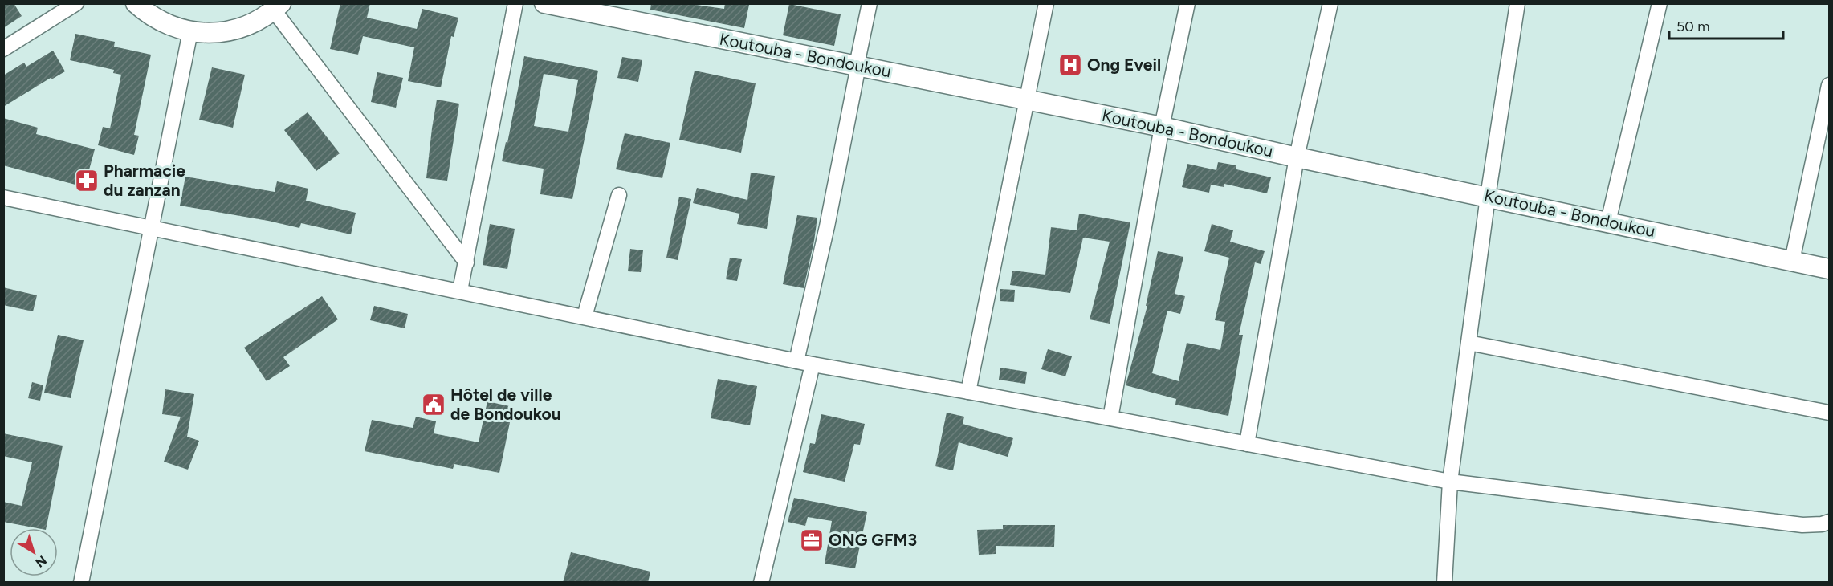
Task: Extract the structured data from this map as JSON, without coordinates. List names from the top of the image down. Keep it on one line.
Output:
{"streets":{"main road":["Koutouba - Bondoukou"]},"places":{"hospital":["Ong Eveil"],"pharmacy":["Pharmacie du zanzan"],"public building":["Hôtel de ville de Bondoukou"],"office":["ONG GFM3"]},"scale_bar":"50 m","north":"bottom right"}
